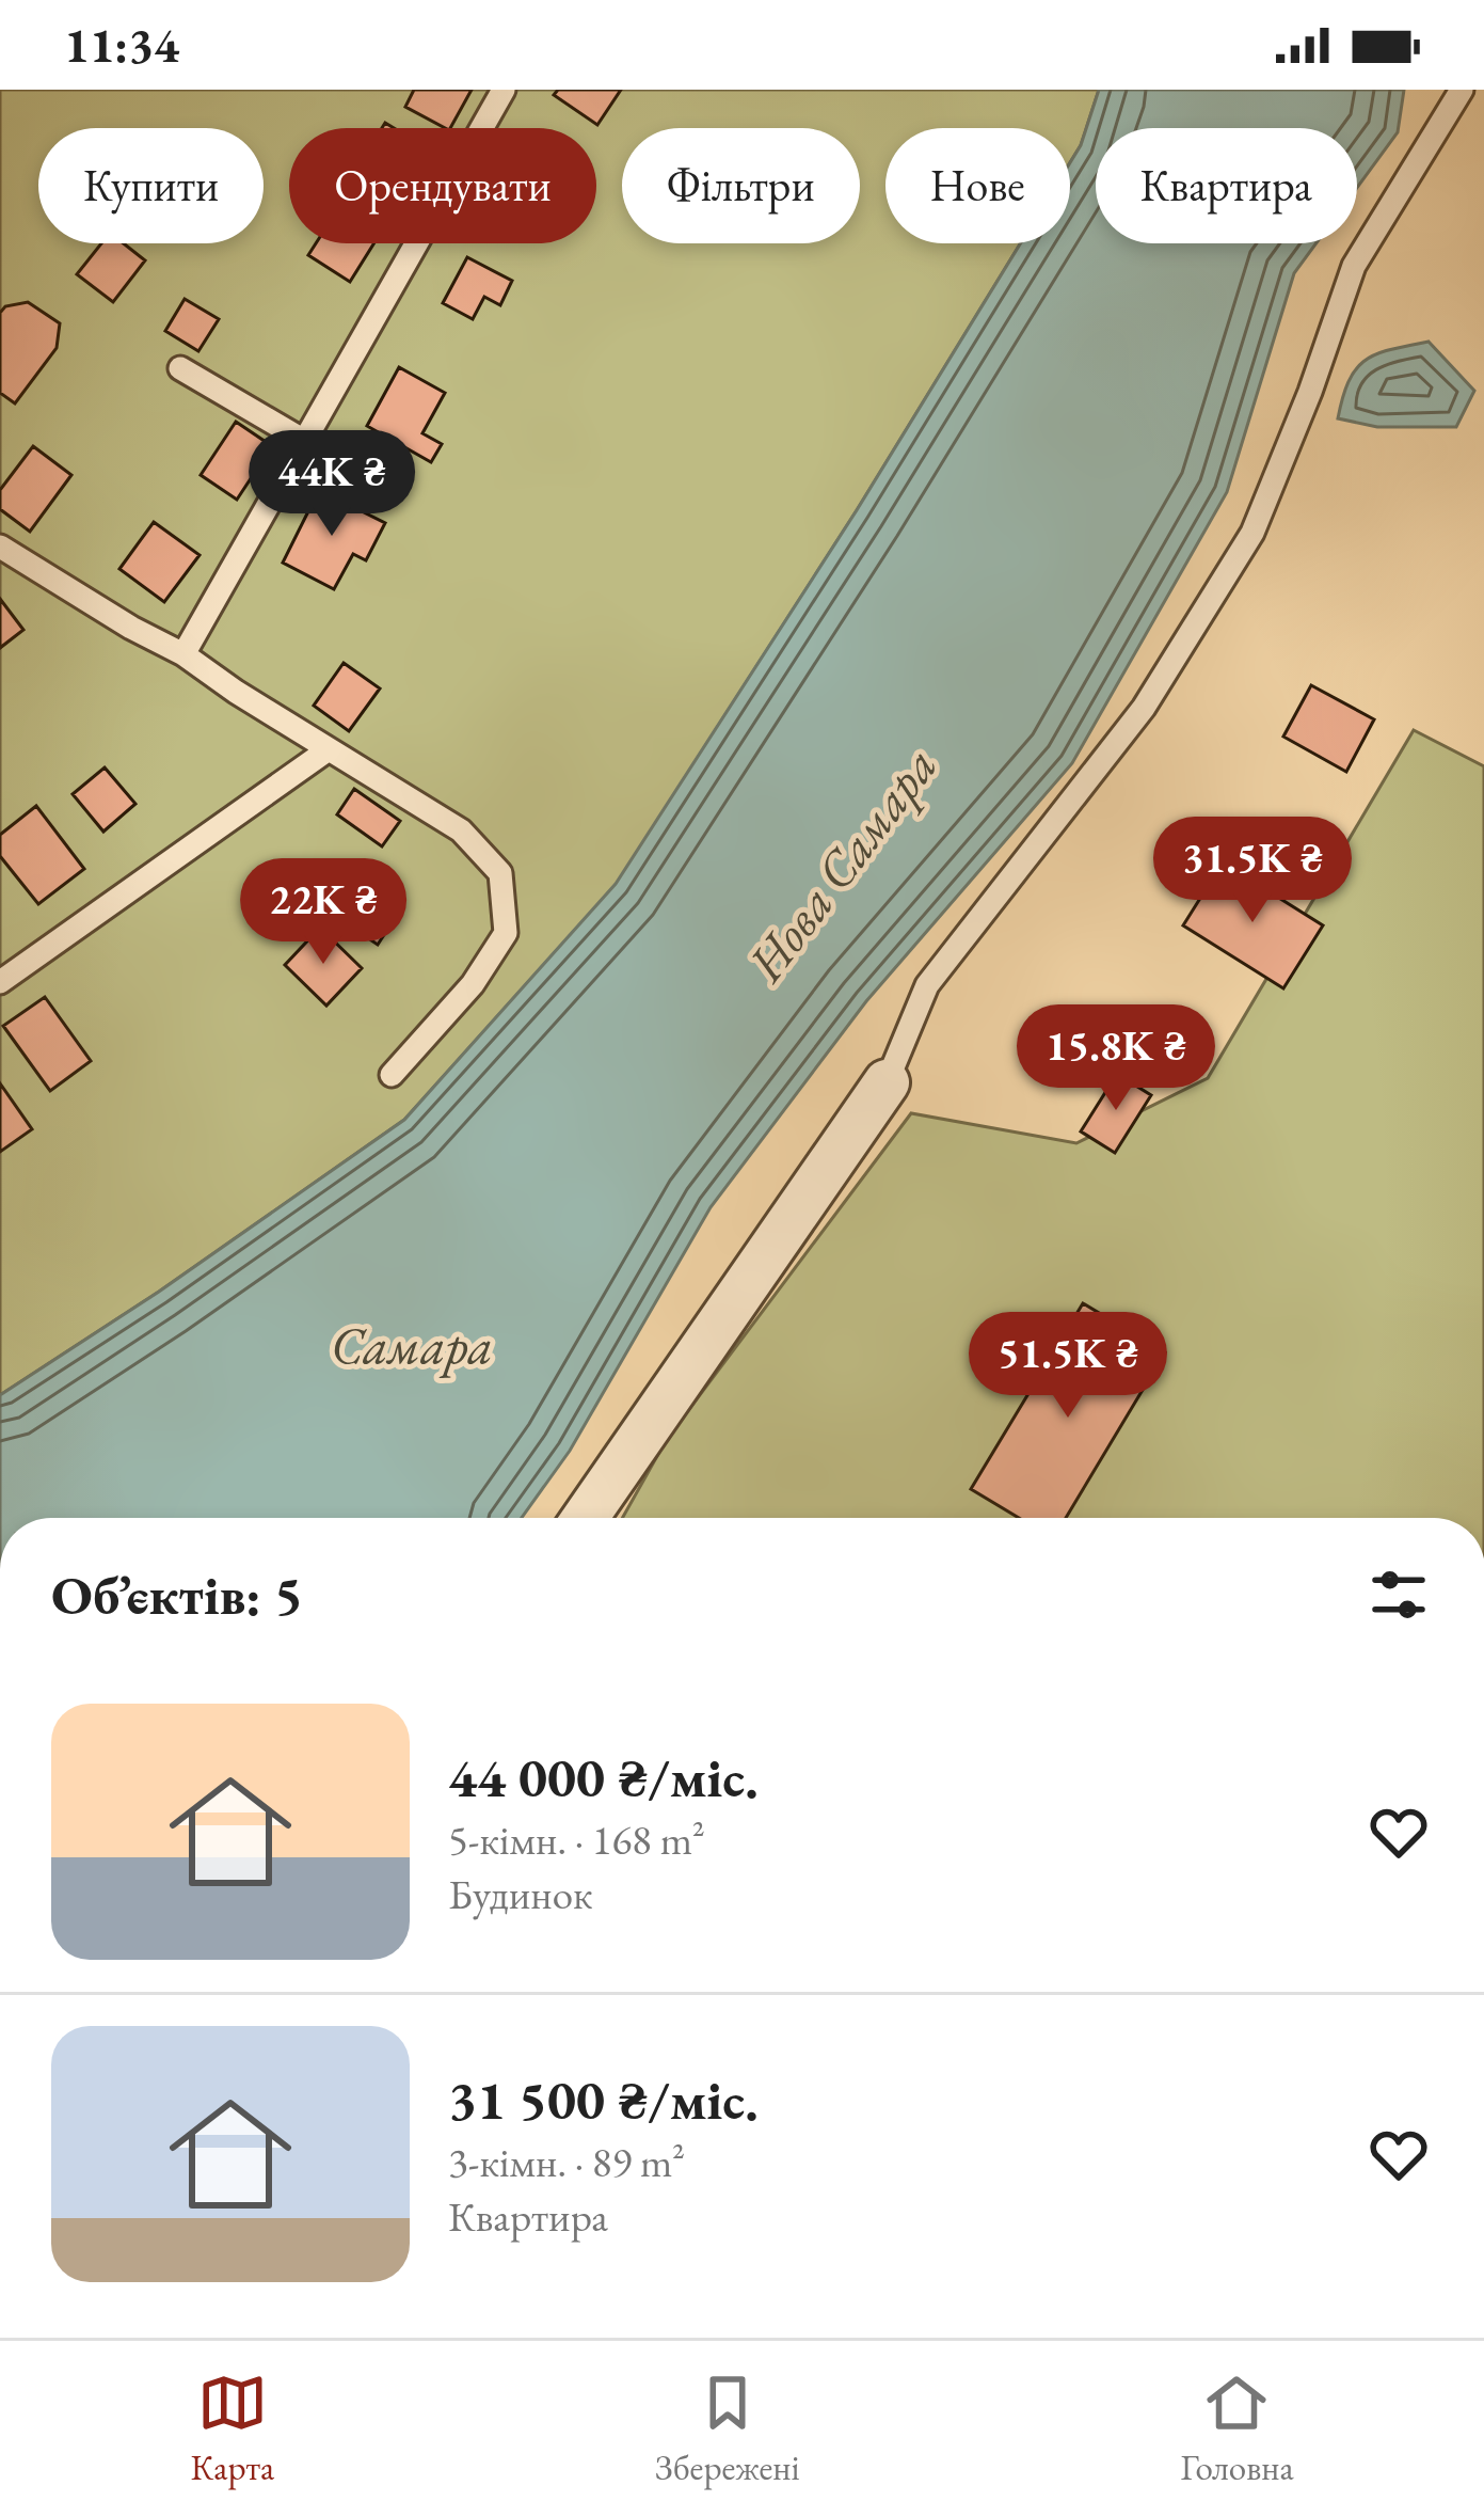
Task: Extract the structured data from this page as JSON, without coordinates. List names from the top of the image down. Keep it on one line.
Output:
{"water":["Нова Самара","Самара"],"page":{"status":"11:34","chip":["Купити","Орендувати","Фільтри","Нове","Квартира"],"price":["44K ₴","31.5K ₴","22K ₴","15.8K ₴","51.5K ₴"],"heading":"Об’єктів: 5","list":[{"name":"44 000 ₴/міс.","note":"5-кімн. · 168 m² · Будинок"},{"name":"31 500 ₴/міс.","note":"3-кімн. · 89 m² · Квартира"}],"tabs":["Карта","Збережені","Головна"]}}
